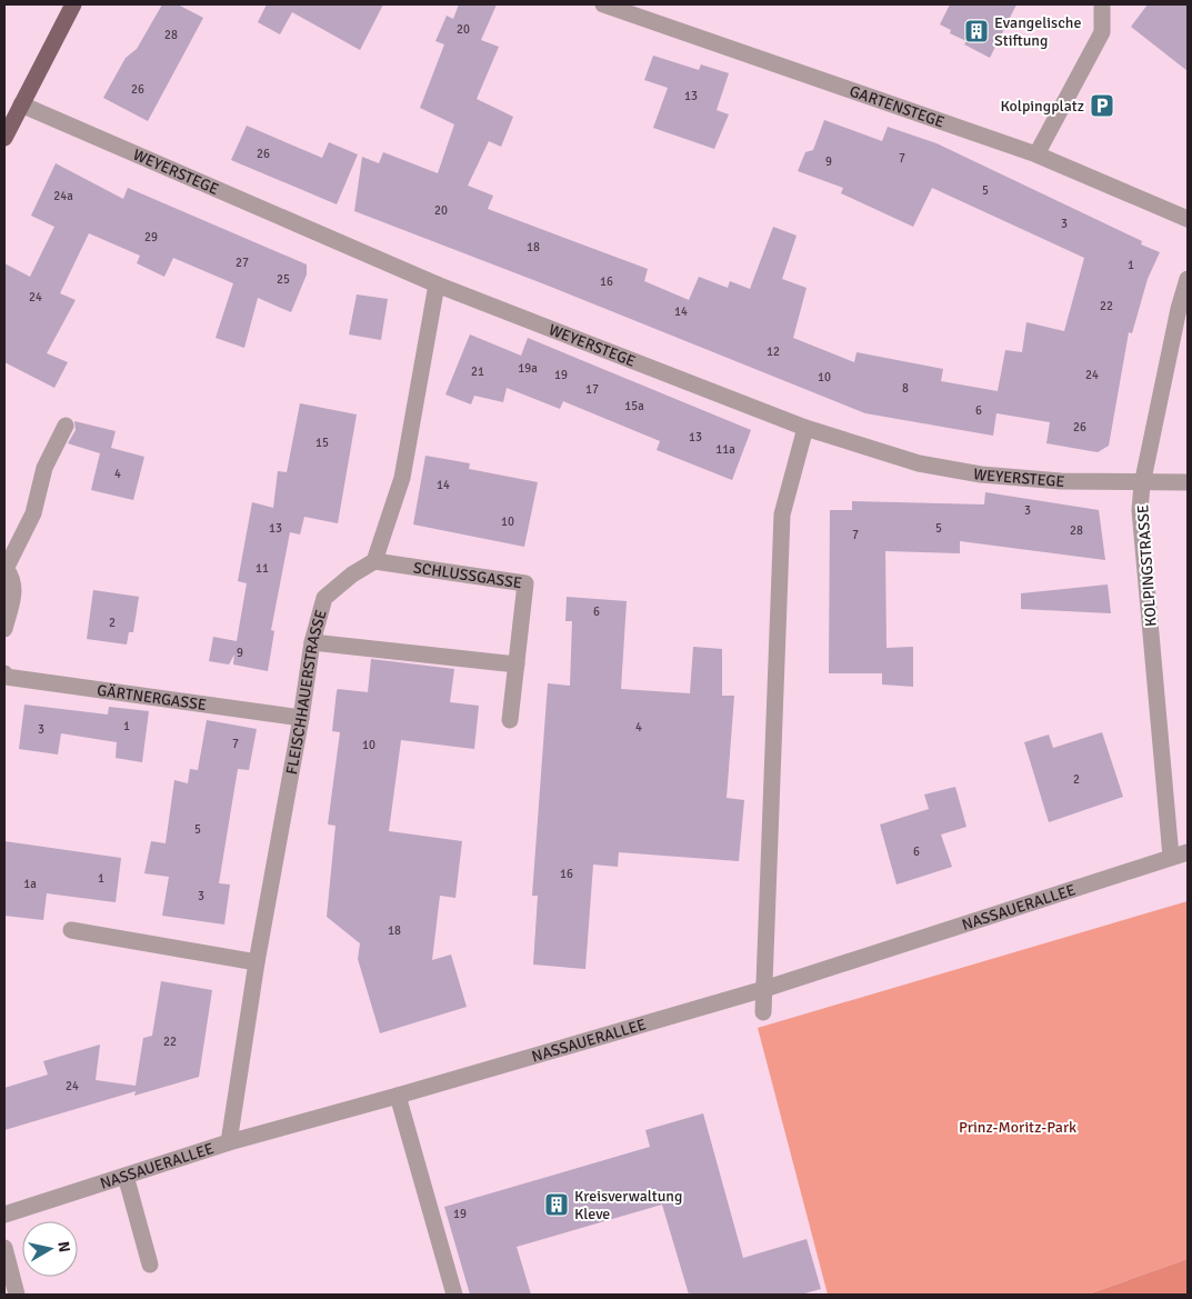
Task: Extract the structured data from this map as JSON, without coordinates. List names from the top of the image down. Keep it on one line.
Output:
{"streets":{"street":["GARTENSTEGE","WEYERSTEGE","KOLPINGSTRASSE","SCHLUSSGASSE","FLEISCHHAUERSTRASSE","GÄRTNERGASSE","NASSAUERALLEE"]},"crossings":[["WEYERSTEGE","KOLPINGSTRASSE"],["KOLPINGSTRASSE","NASSAUERALLEE"],["SCHLUSSGASSE","FLEISCHHAUERSTRASSE"],["FLEISCHHAUERSTRASSE","GÄRTNERGASSE"],["FLEISCHHAUERSTRASSE","NASSAUERALLEE"]],"parks":["Prinz-Moritz-Park"],"places":{"building":["Evangelische Stiftung","Kreisverwaltung Kleve"],"parking":["Kolpingplatz"]},"house_numbers":["20","28","26","13","26","7","9","5","24a","20","3","29","18","27","1","25","16","24","22","14","12","19a","21","19","24","10","8","17","15a","6","26","13","15","11a","4","14","3","10","13","5","28","7","11","6","2","9","1","4","3","7","10","2","5","6","16","1","1a","3","18","22","24","19"],"north":"right"}
